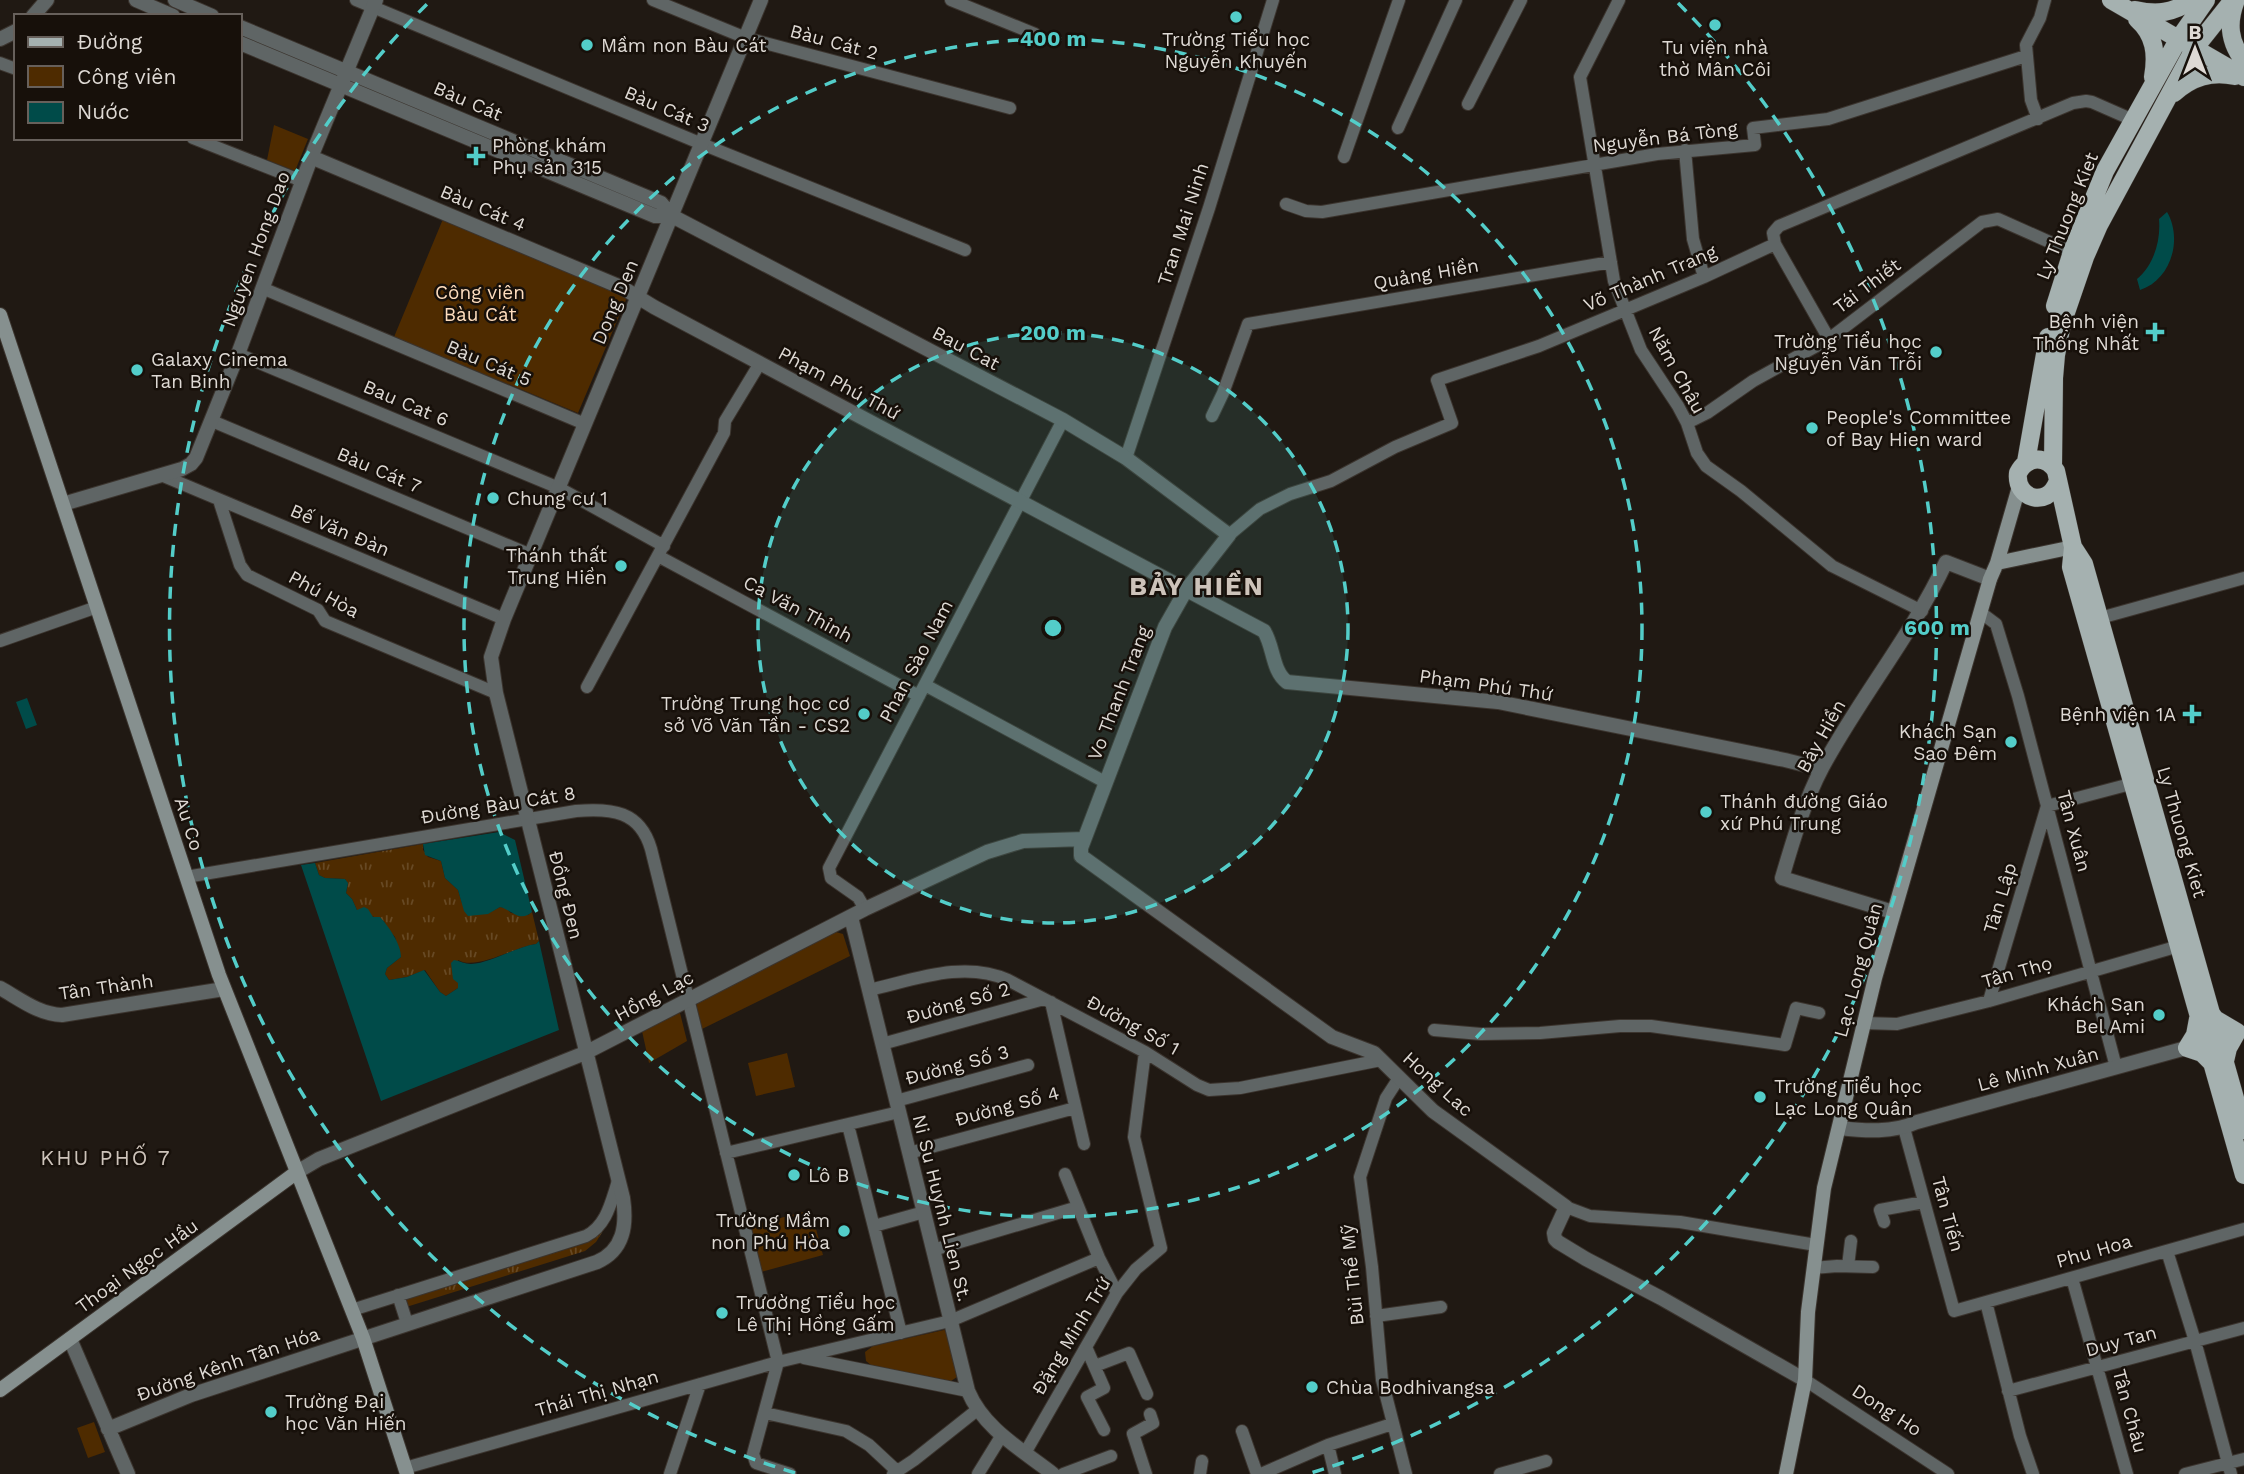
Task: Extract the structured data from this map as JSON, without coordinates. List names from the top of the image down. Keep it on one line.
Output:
{"streets":{"main road":["Ly Thuong Kiet","Au Co","Lạc Long Quân","Thoại Ngọc Hầu"],"street":["Bàu Cát 2","Bàu Cát","Bàu Cát 3","Nguyễn Bá Tòng","Bàu Cát 4","Tran Mai Ninh","Nguyen Hong Dao","Quảng Hiền","Võ Thành Trang","Tái Thiết","Dong Den","Bau Cat","Bàu Cát 5","Năm Châu","Phạm Phú Thứ","Bau Cat 6","Bàu Cát 7","Bế Văn Đàn","Phú Hòa","Ca Văn Thỉnh","Phan Sào Nam","Vo Thanh Trang","Bảy Hiền","Đường Bàu Cát 8","Tân Xuân","Đồng Đen","Tân Lập","Tân Thọ","Tân Thành","Hồng Lạc","Đường Số 2","Đường Số 1","Đường Số 3","Lê Minh Xuân","Hong Lac","Đường Số 4","Ni Su Huynh Lien St.","Tân Tiến","Phu Hoa","Bùi Thế Mỹ","Đặng Minh Trứ","Duy Tan","Đường Kênh Tân Hóa","Thái Thị Nhạn","Dong Ho","Tân Châu"]},"crossings":[["Bàu Cát 2","Dong Den"],["Bàu Cát","Nguyen Hong Dao"],["Bàu Cát","Dong Den"],["Bàu Cát","Bau Cat"],["Bàu Cát 3","Nguyen Hong Dao"],["Bàu Cát 3","Dong Den"],["Nguyễn Bá Tòng","Năm Châu"],["Bàu Cát 4","Nguyen Hong Dao"],["Bàu Cát 4","Dong Den"],["Bàu Cát 4","Phạm Phú Thứ"],["Ly Thuong Kiet","Võ Thành Trang"],["Ly Thuong Kiet","Tái Thiết"],["Ly Thuong Kiet","Lạc Long Quân"],["Ly Thuong Kiet","Tân Thọ"],["Ly Thuong Kiet","Lê Minh Xuân"],["Tran Mai Ninh","Bau Cat"],["Nguyen Hong Dao","Bàu Cát 5"],["Nguyen Hong Dao","Bau Cat 6"],["Nguyen Hong Dao","Bàu Cát 7"],["Nguyen Hong Dao","Bế Văn Đàn"],["Nguyen Hong Dao","Au Co"],["Quảng Hiền","Năm Châu"],["Võ Thành Trang","Bau Cat"],["Võ Thành Trang","Năm Châu"],["Võ Thành Trang","Vo Thanh Trang"],["Tái Thiết","Năm Châu"],["Dong Den","Bau Cat"],["Dong Den","Bàu Cát 5"],["Dong Den","Phạm Phú Thứ"],["Dong Den","Bau Cat 6"],["Dong Den","Bàu Cát 7"],["Dong Den","Bế Văn Đàn"],["Dong Den","Đồng Đen"],["Bau Cat","Phan Sào Nam"],["Bau Cat","Vo Thanh Trang"],["Năm Châu","Bảy Hiền"],["Phạm Phú Thứ","Phan Sào Nam"],["Phạm Phú Thứ","Vo Thanh Trang"],["Phạm Phú Thứ","Bảy Hiền"],["Bau Cat 6","Ca Văn Thỉnh"],["Bế Văn Đàn","Phú Hòa"],["Bế Văn Đàn","Đồng Đen"],["Phú Hòa","Đồng Đen"],["Ca Văn Thỉnh","Phan Sào Nam"],["Ca Văn Thỉnh","Vo Thanh Trang"],["Phan Sào Nam","Hồng Lạc"],["Vo Thanh Trang","Hong Lac"],["Bảy Hiền","Lạc Long Quân"],["Đường Bàu Cát 8","Au Co"],["Đường Bàu Cát 8","Đồng Đen"],["Đường Bàu Cát 8","Hồng Lạc"],["Đường Bàu Cát 8","Đường Số 3"],["Đường Bàu Cát 8","Thái Thị Nhạn"],["Au Co","Đồng Đen"],["Au Co","Tân Thành"],["Au Co","Hồng Lạc"],["Au Co","Thoại Ngọc Hầu"],["Au Co","Đường Kênh Tân Hóa"],["Au Co","Thái Thị Nhạn"],["Tân Xuân","Tân Lập"],["Tân Xuân","Lạc Long Quân"],["Tân Xuân","Tân Thọ"],["Tân Xuân","Lê Minh Xuân"],["Đồng Đen","Hồng Lạc"],["Đồng Đen","Đường Kênh Tân Hóa"],["Tân Lập","Tân Thọ"],["Lạc Long Quân","Tân Thọ"],["Lạc Long Quân","Lê Minh Xuân"],["Lạc Long Quân","Dong Ho"],["Hồng Lạc","Ni Su Huynh Lien St."],["Hồng Lạc","Thoại Ngọc Hầu"],["Đường Số 2","Đường Số 1"],["Đường Số 2","Ni Su Huynh Lien St."],["Đường Số 1","Hong Lac"],["Đường Số 1","Ni Su Huynh Lien St."],["Đường Số 1","Đặng Minh Trứ"],["Đường Số 3","Ni Su Huynh Lien St."],["Lê Minh Xuân","Tân Tiến"],["Hong Lac","Bùi Thế Mỹ"],["Đường Số 4","Ni Su Huynh Lien St."],["Ni Su Huynh Lien St.","Đặng Minh Trứ"],["Ni Su Huynh Lien St.","Thái Thị Nhạn"],["Tân Tiến","Phu Hoa"],["Phu Hoa","Tân Châu"],["Duy Tan","Tân Châu"]],"districts":["BẢY HIỀN","KHU PHỐ 7"],"parks":["Công viên Bàu Cát"],"places":{"other":["Trường Tiểu học Nguyễn Khuyến","Tu viện nhà thờ Mân Côi","Mầm non Bàu Cát","Trường Tiểu học Nguyễn Văn Trỗi","Galaxy Cinema Tan Binh","People's Committee of Bay Hien ward","Chung cư 1","Thánh thất Trung Hiền","Trường Trung học cơ sở Võ Văn Tần - CS2","Khách Sạn Sao Đêm","Thánh đường Giáo xứ Phú Trung","Khách Sạn Bel Ami","Trường Tiểu học Lạc Long Quân","Lô B","Trường Mầm non Phú Hòa","Trươờng Tiểu học Lê Thị Hồng Gấm","Chùa Bodhivangsa","Trường Đại học Văn Hiến"],"health":["Phòng khám Phụ sản 315","Bệnh viện Thống Nhất","Bệnh viện 1A"]},"legend":["Đường","Công viên","Nước"],"north":"top","rings":["400 m","200 m","600 m"]}
